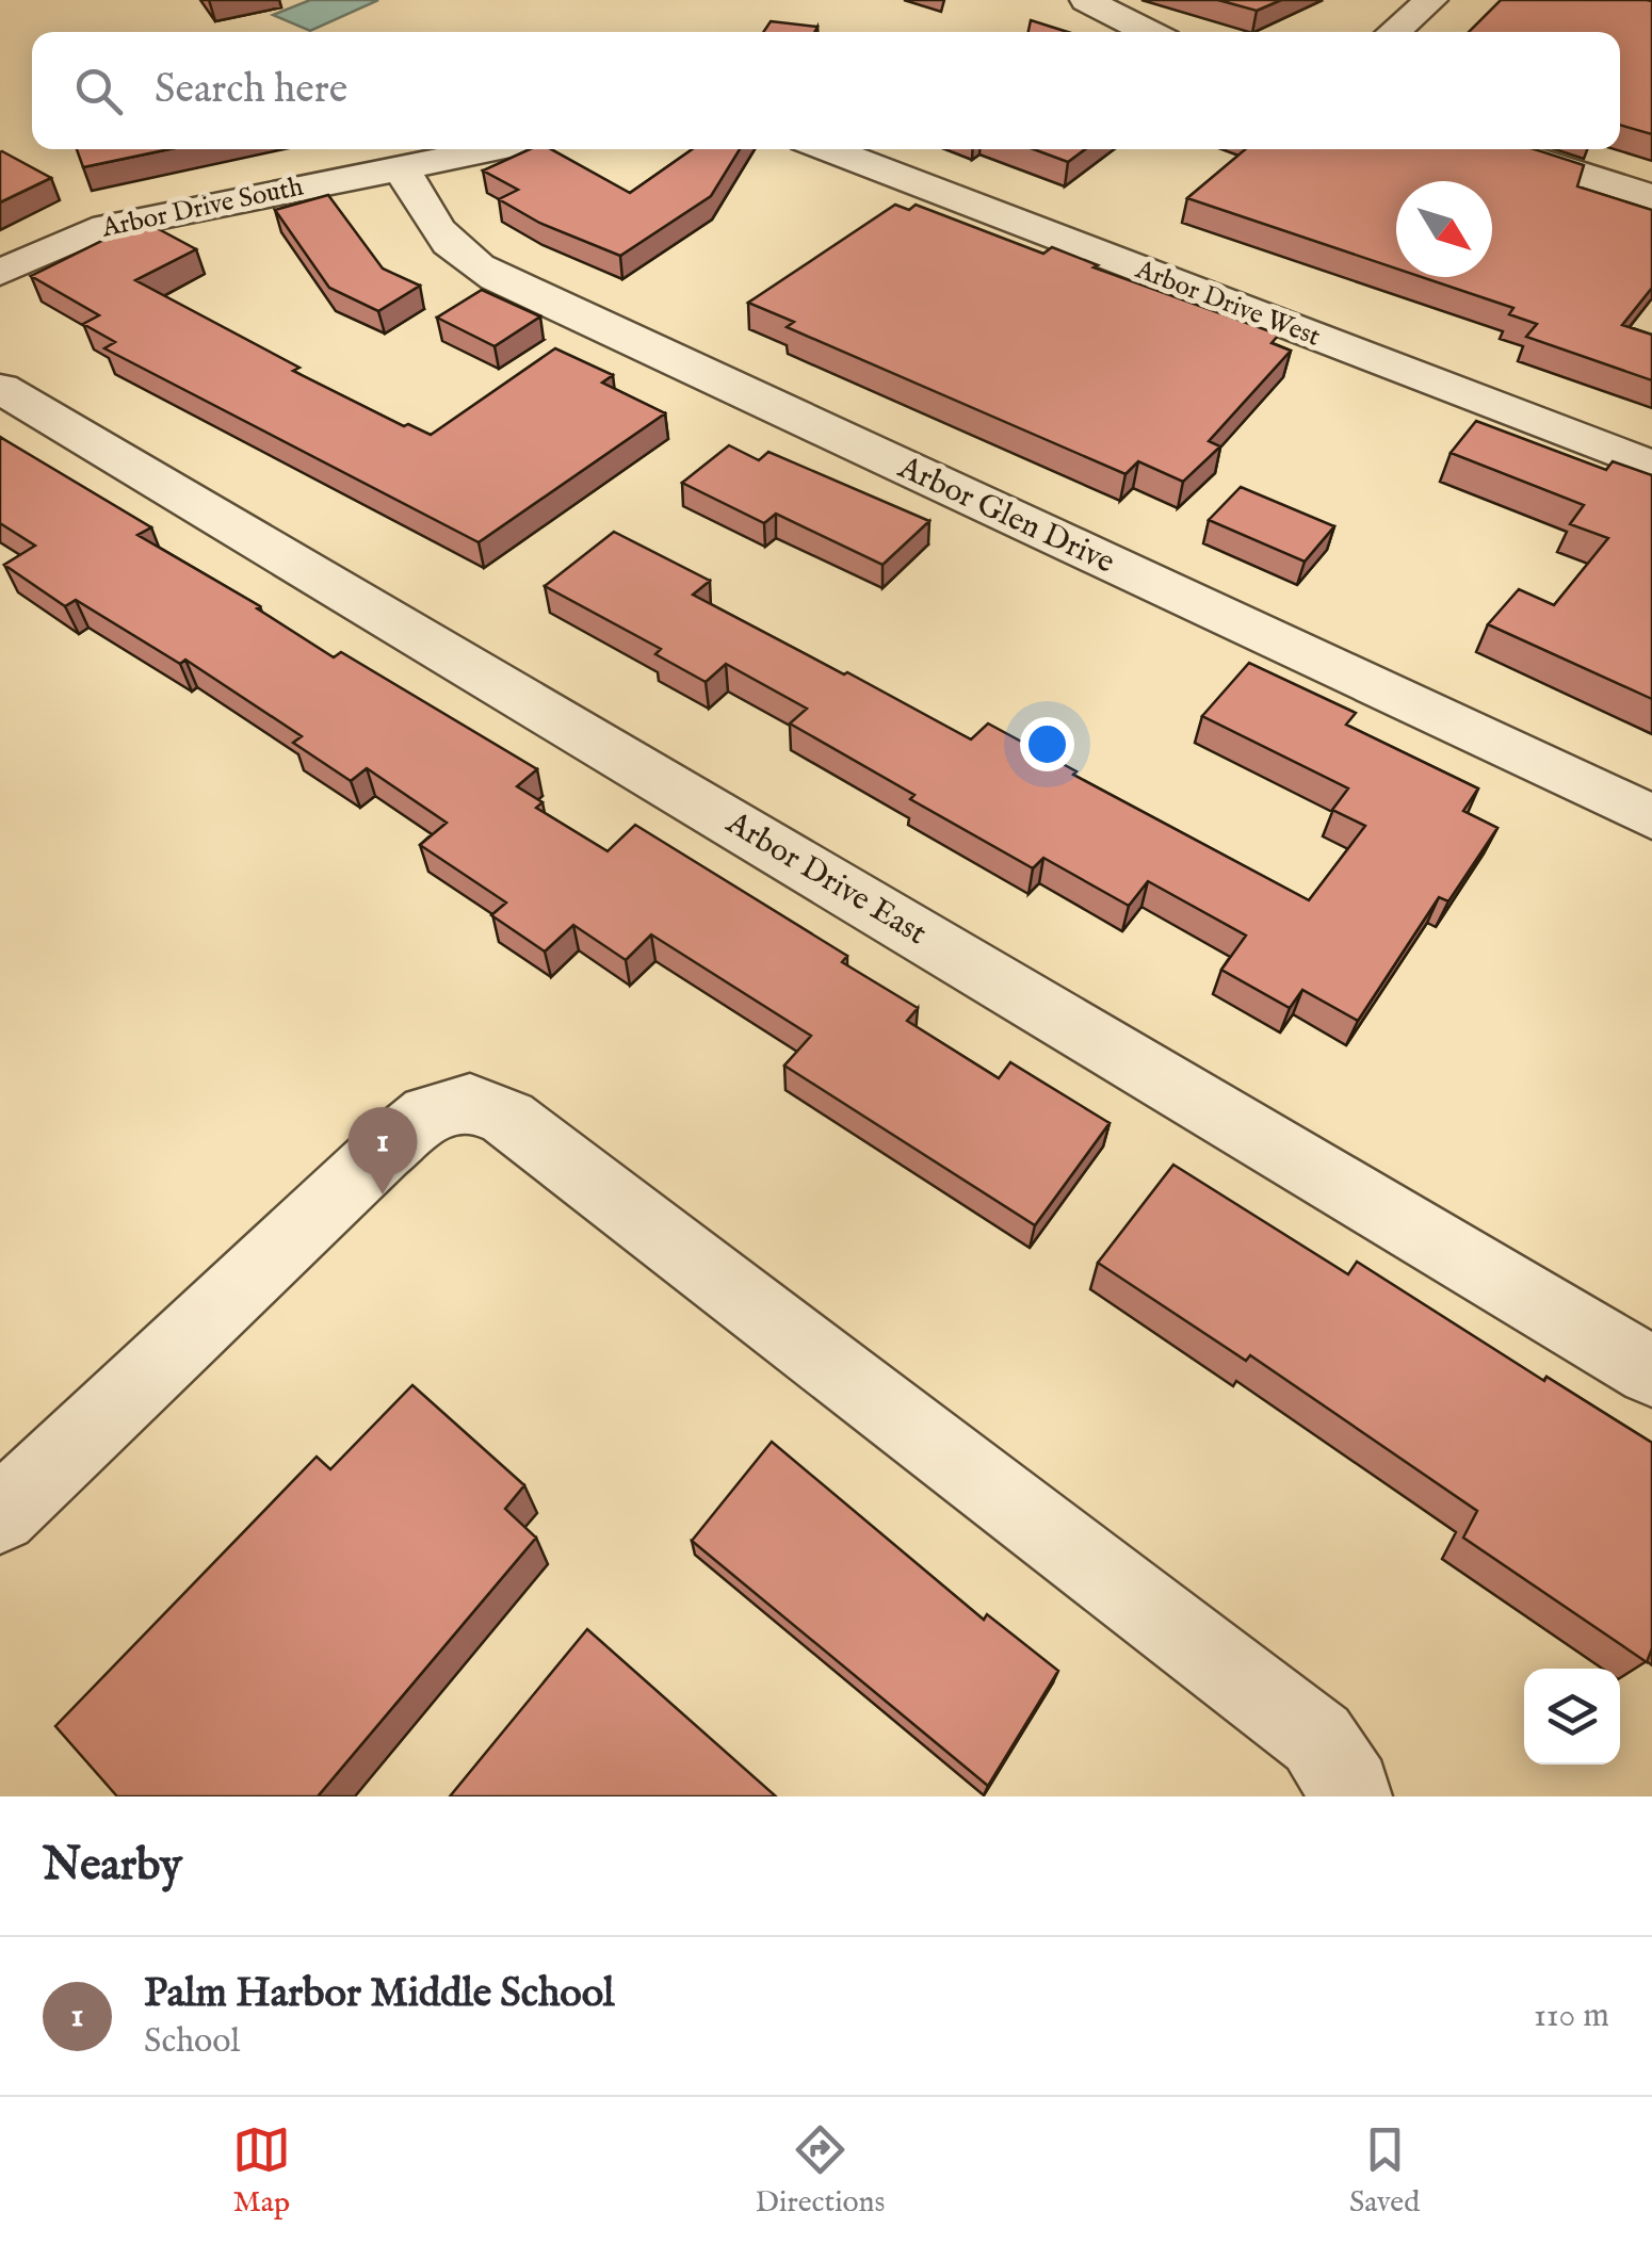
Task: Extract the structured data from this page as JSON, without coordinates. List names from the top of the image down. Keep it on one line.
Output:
{"streets":{"street":["Arbor Drive South","Arbor Drive West","Arbor Glen Drive","Arbor Drive East"]},"crossings":[["Arbor Drive South","Arbor Glen Drive"]],"north":"bottom right","page":{"search":"Search here","pins":"1","heading":"Nearby","list":[{"mark":"1","name":"Palm Harbor Middle School","note":"School","value":"110 m"}],"nav":["Map","Directions","Saved"]}}
